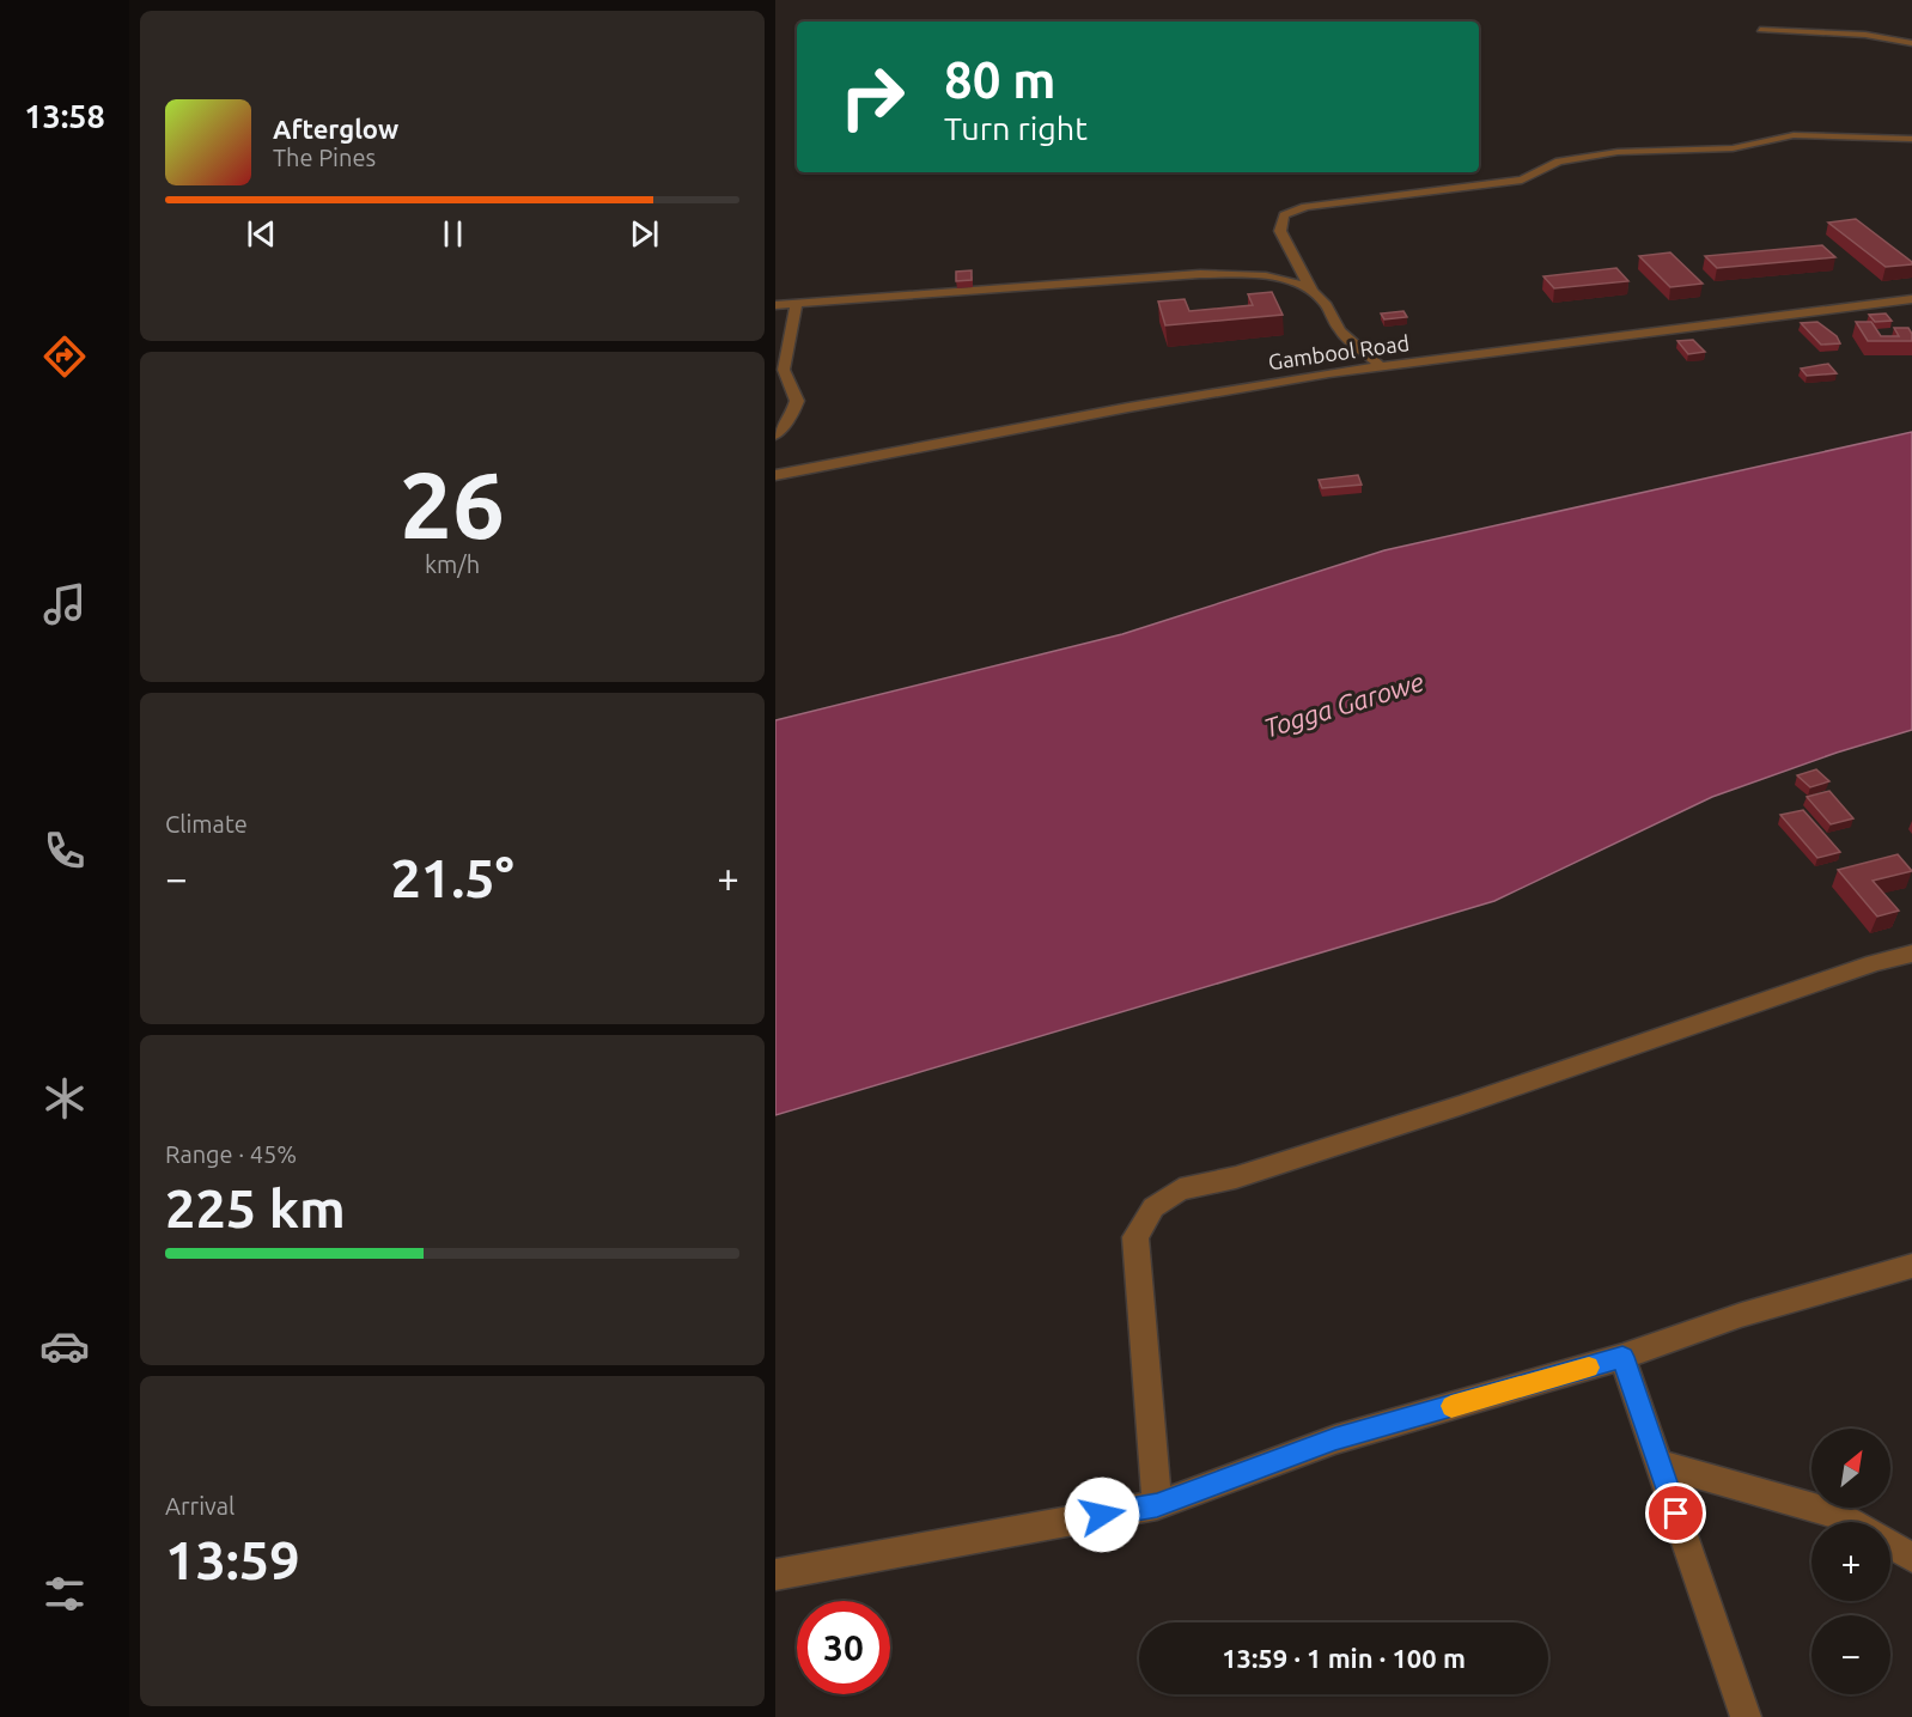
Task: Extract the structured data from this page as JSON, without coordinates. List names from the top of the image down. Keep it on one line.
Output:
{"streets":{"street":["Gambool Road"]},"water":["Togga Garowe"],"north":"top right","page":{"tabs":"13:58","turn":["80 m","Turn right"],"song":["Afterglow","The Pines"],"tile":[["26","km/h"],"Climate",["Range · 45%","225 km"],["Arrival","13:59"]],"heat":["−","21.5°","+"],"map_buttons":["+","−"],"limit":"30","trip":"13:59 · 1 min · 100 m"}}
